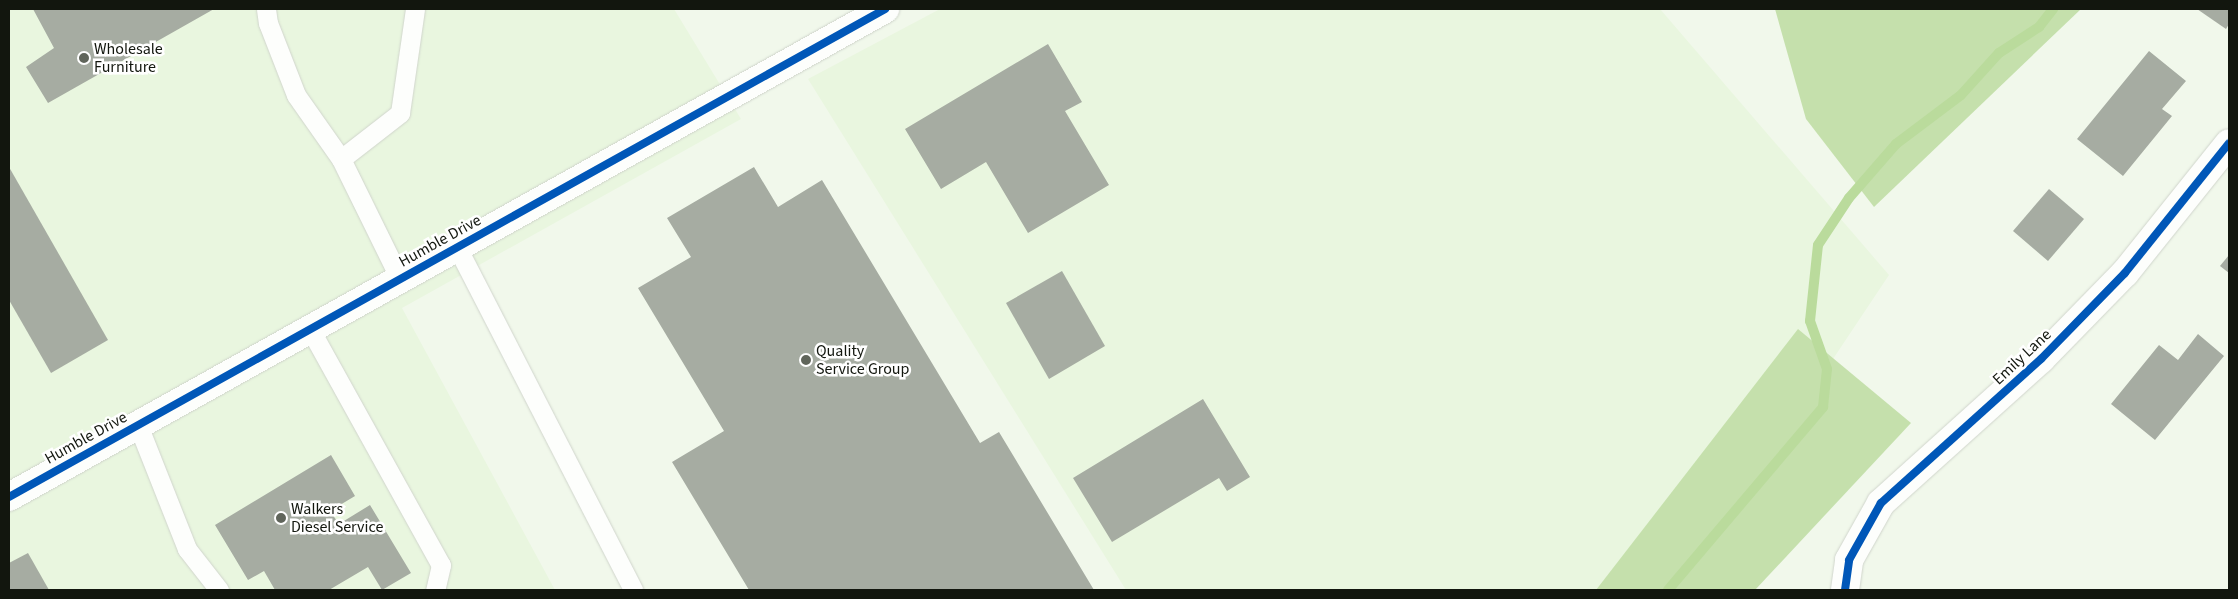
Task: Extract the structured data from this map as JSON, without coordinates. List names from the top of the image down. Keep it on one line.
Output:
{"streets":{"street":["Humble Drive","Emily Lane"]},"places":["Wholesale Furniture","Quality Service Group","Walkers Diesel Service"]}
